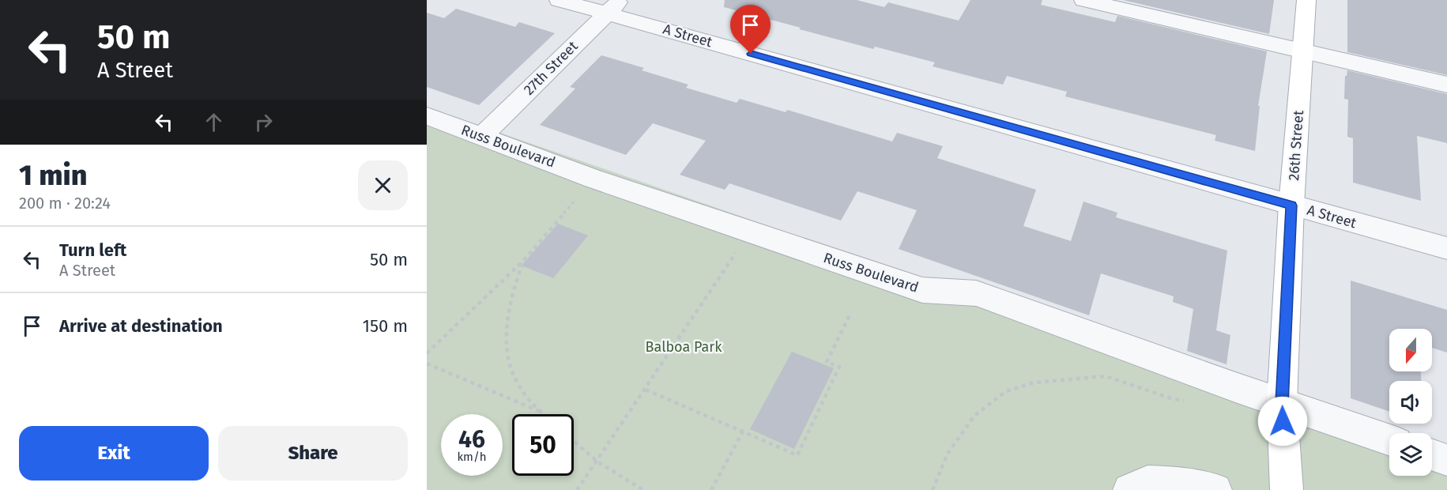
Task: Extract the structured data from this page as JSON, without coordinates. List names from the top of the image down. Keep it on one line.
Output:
{"streets":{"main road":["26th Street"],"street":["A Street","27th Street","Russ Boulevard"]},"crossings":[["A Street","27th Street"],["A Street","26th Street"],["27th Street","Russ Boulevard"],["26th Street","Russ Boulevard"]],"parks":["Balboa Park"],"north":"bottom","page":{"turn":["50 m","A Street"],"heading":["1 min","200 m · 20:24"],"list":[{"name":"Turn left","note":"A Street","value":"50 m"},{"name":"Arrive at destination","value":"150 m"}],"speed":"46 km/h","limit":"50","buttons":["Exit","Share"]}}
